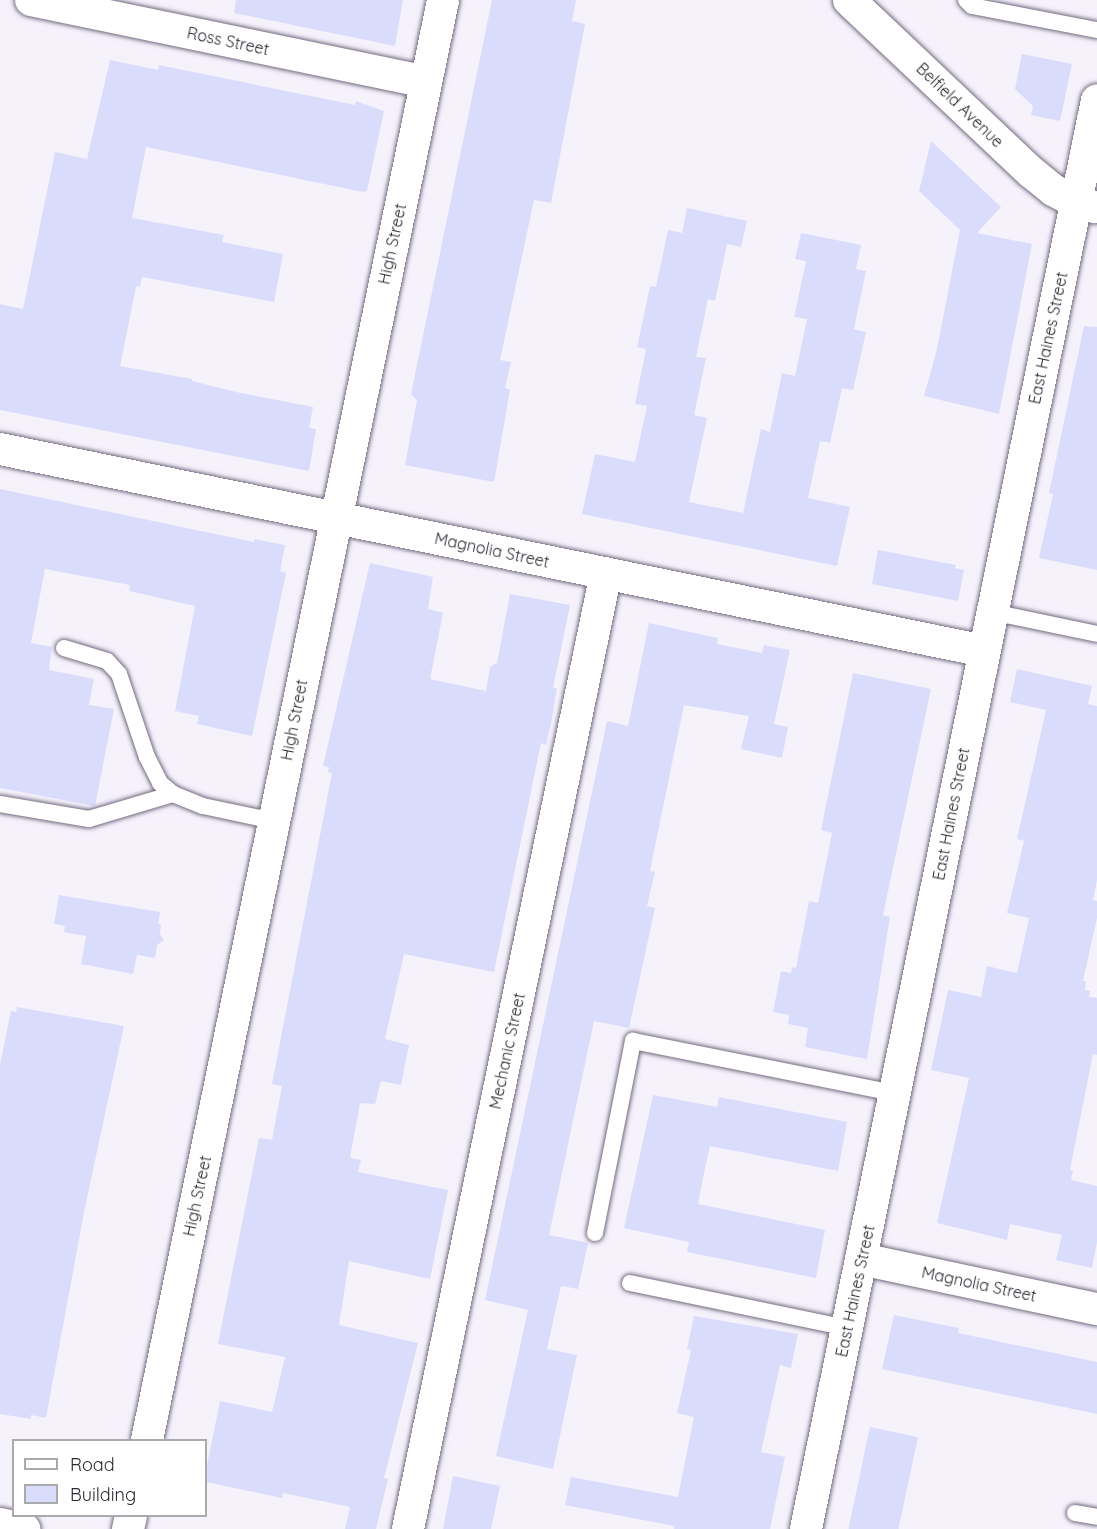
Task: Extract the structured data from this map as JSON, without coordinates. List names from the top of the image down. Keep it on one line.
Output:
{"streets":{"street":["Ross Street","Belfield Avenue","High Street","East Haines Street","Magnolia Street","Mechanic Street"]},"crossings":[["Ross Street","High Street"],["Belfield Avenue","East Haines Street"],["High Street","Magnolia Street"],["East Haines Street","Magnolia Street"],["Magnolia Street","Mechanic Street"]],"legend":["Road","Building"]}
